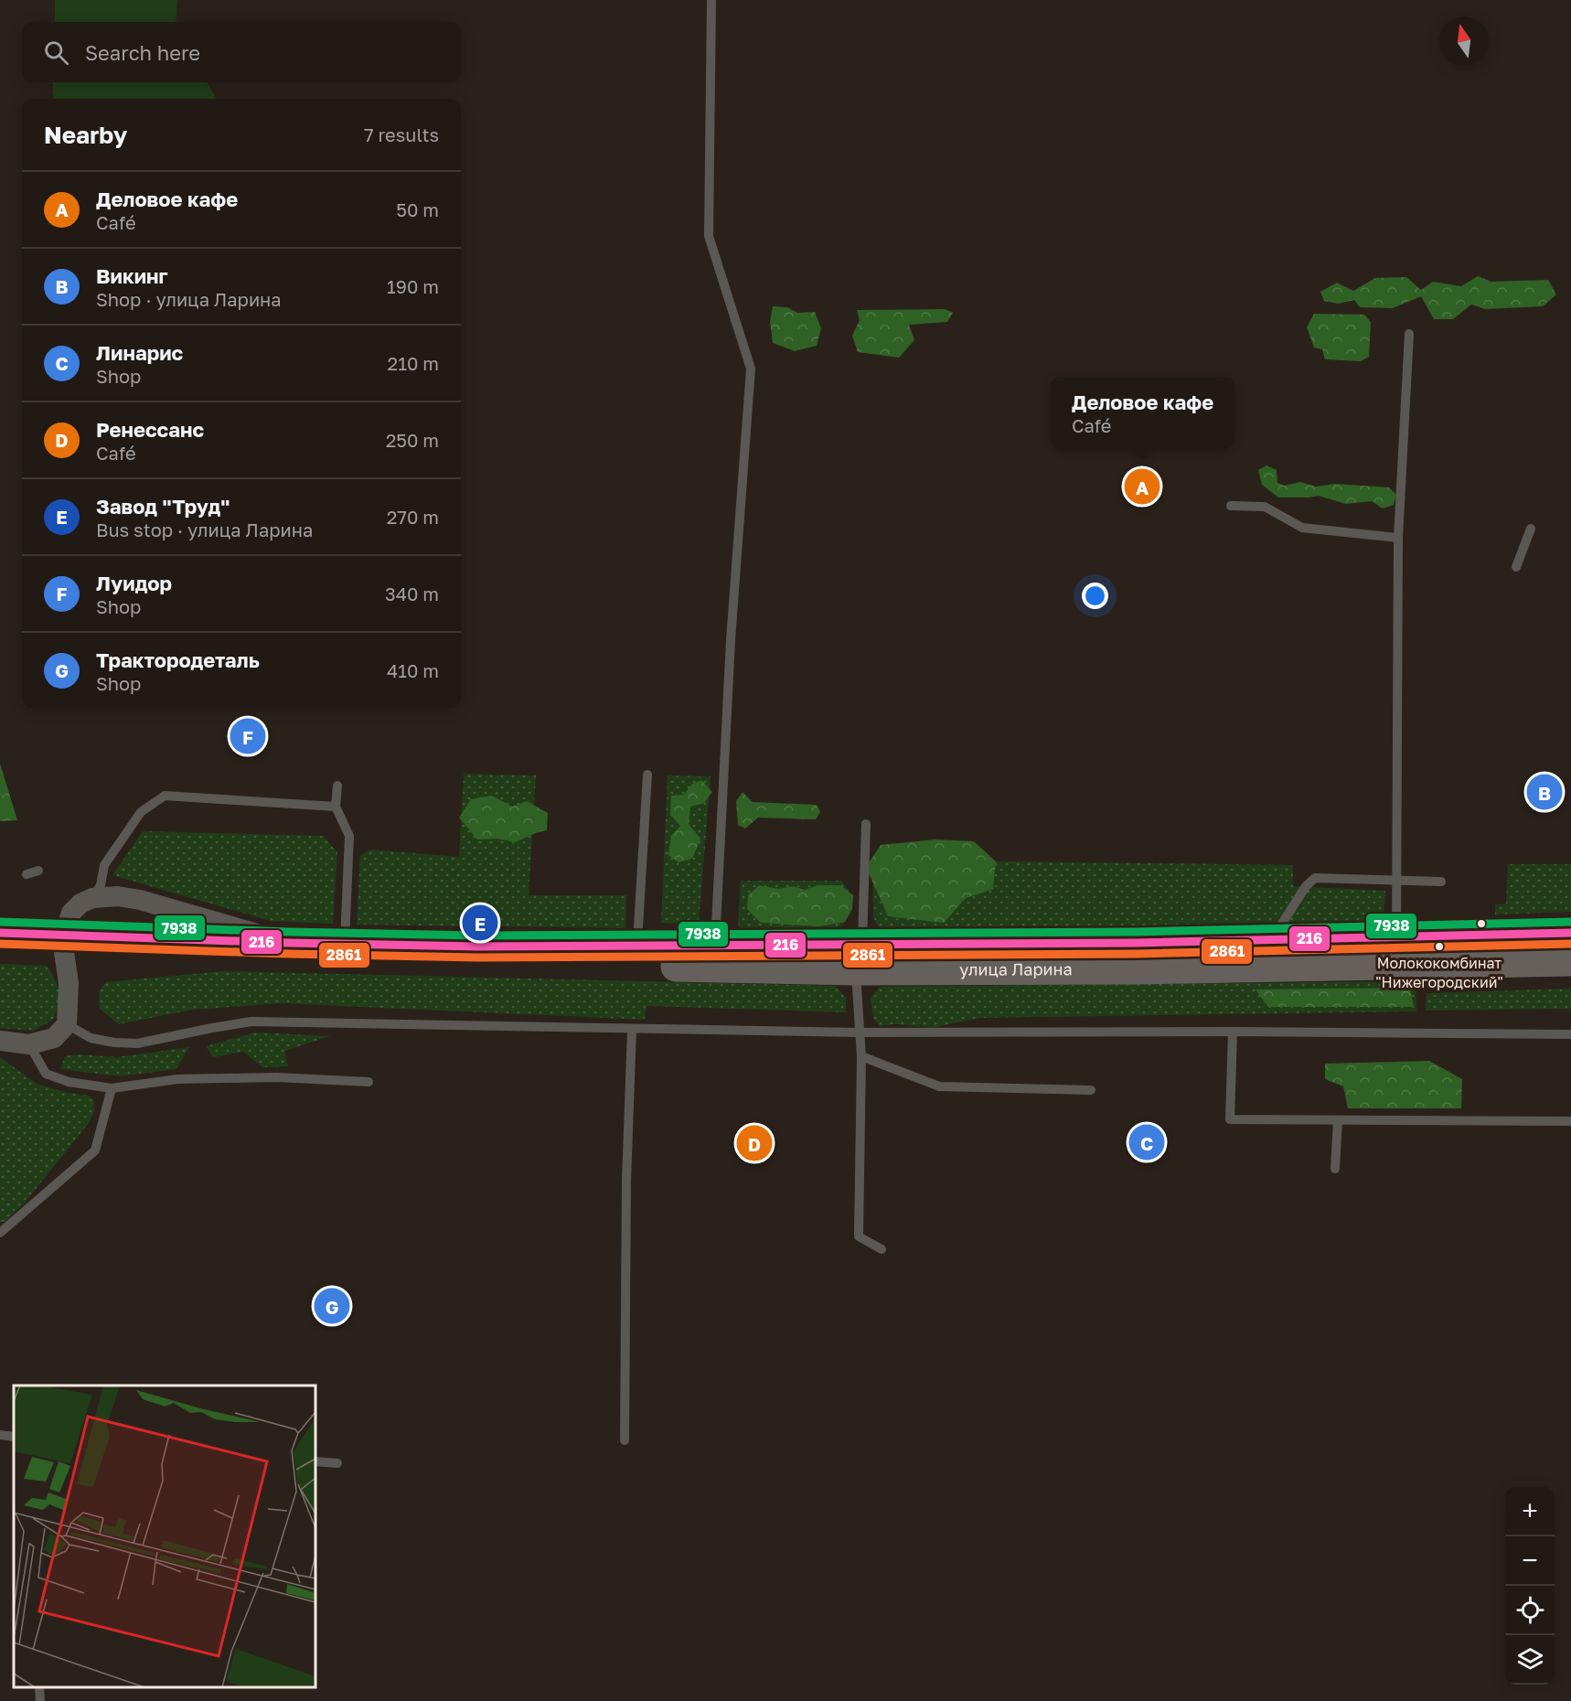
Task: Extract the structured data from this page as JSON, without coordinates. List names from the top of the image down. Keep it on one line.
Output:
{"streets":{"main road":["улица Ларина"]},"places":["Молококомбинат \"Нижегородский\""],"lines":["transit line 7938","transit line 216","transit line 2861"],"north":"top","page":{"search":"Search here","heading":["Nearby","7 results"],"list":[{"mark":"A","name":"Деловое кафе","note":"Café","value":"50 m"},{"mark":"B","name":"Викинг","note":"Shop · улица Ларина","value":"190 m"},{"mark":"C","name":"Линарис","note":"Shop","value":"210 m"},{"mark":"D","name":"Ренессанс","note":"Café","value":"250 m"},{"mark":"E","name":"Завод \"Труд\"","note":"Bus stop · улица Ларина","value":"270 m"},{"mark":"F","name":"Луидор","note":"Shop","value":"340 m"},{"mark":"G","name":"Трактородеталь","note":"Shop","value":"410 m"}],"popup":["Деловое кафе","Café"],"pins":["A","F","B","E","C","D","G"],"map_buttons":["+","−"]}}
